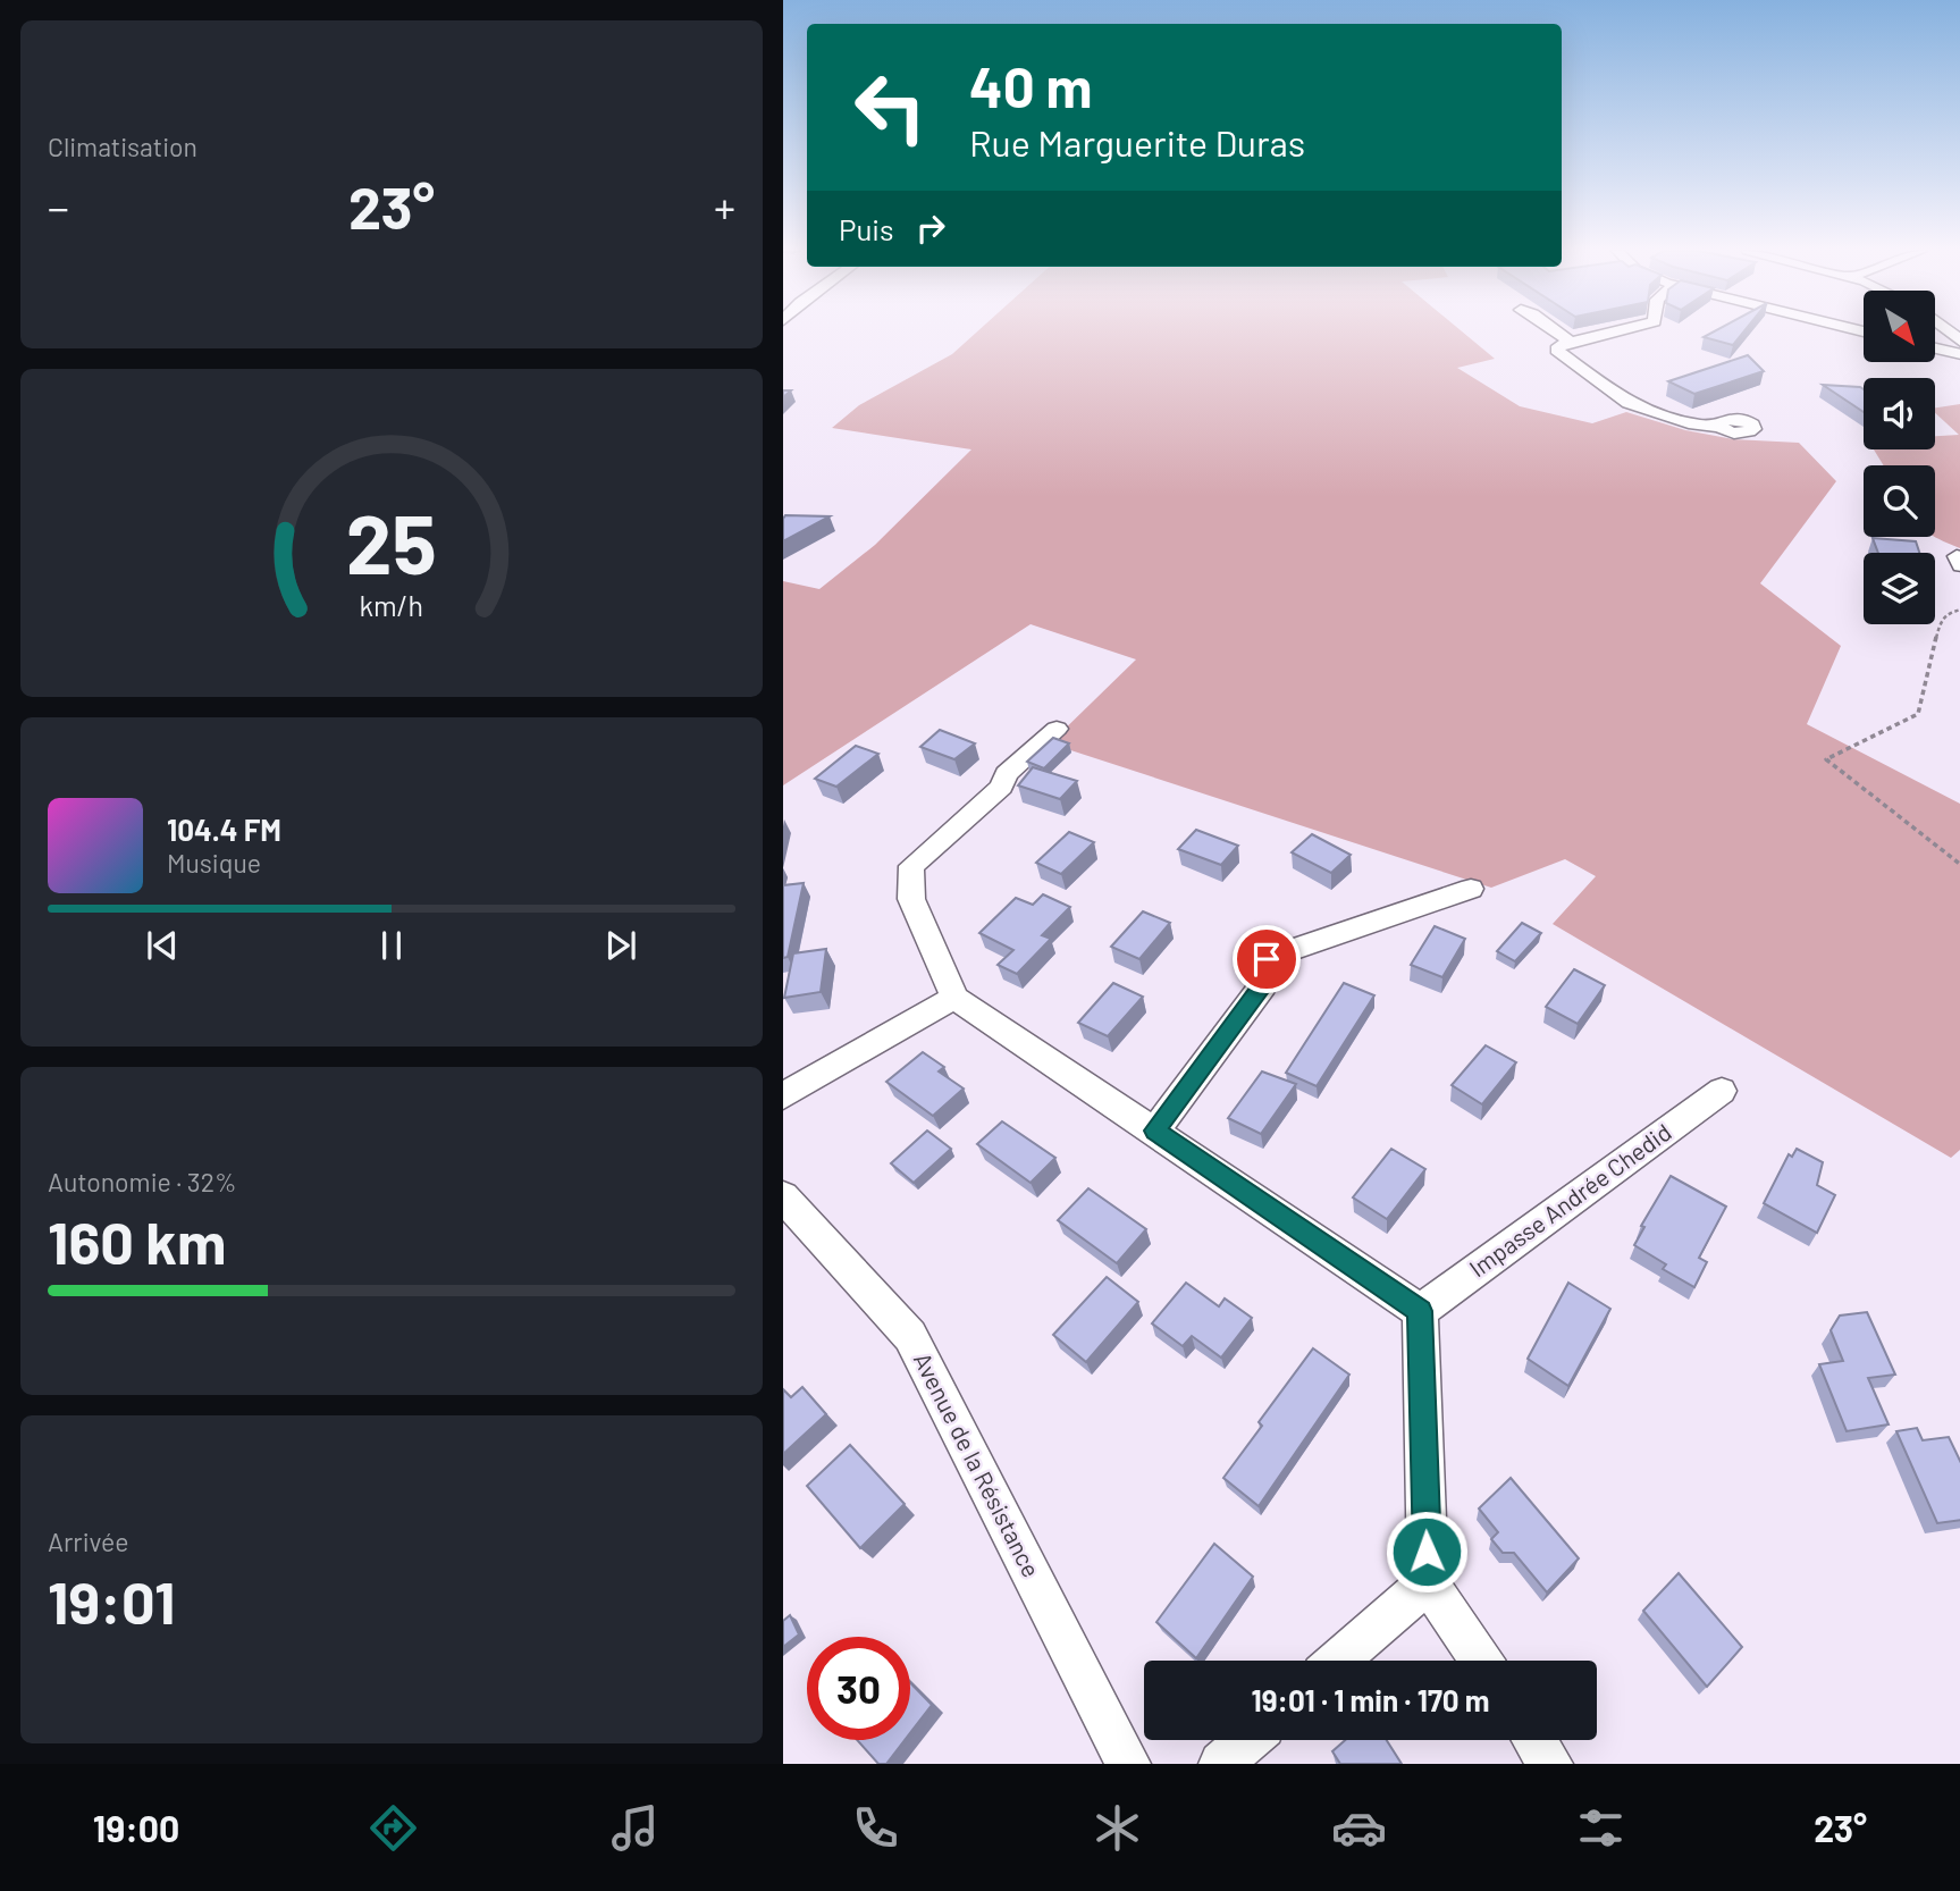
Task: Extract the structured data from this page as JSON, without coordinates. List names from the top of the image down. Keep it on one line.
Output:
{"streets":{"street":["Impasse Andrée Chedid","Avenue de la Résistance"]},"north":"bottom right","page":{"tile":["Climatisation",["Autonomie · 32%","160 km"],["Arrivée","19:01"]],"turn":["40 m","Rue Marguerite Duras"],"heat":["−","23°","+"],"then":"Puis","song":["104.4 FM","Musique"],"limit":"30","trip":"19:01 · 1 min · 170 m","tabs":["19:00","23°"],"gauge":["25","km/h"]}}
